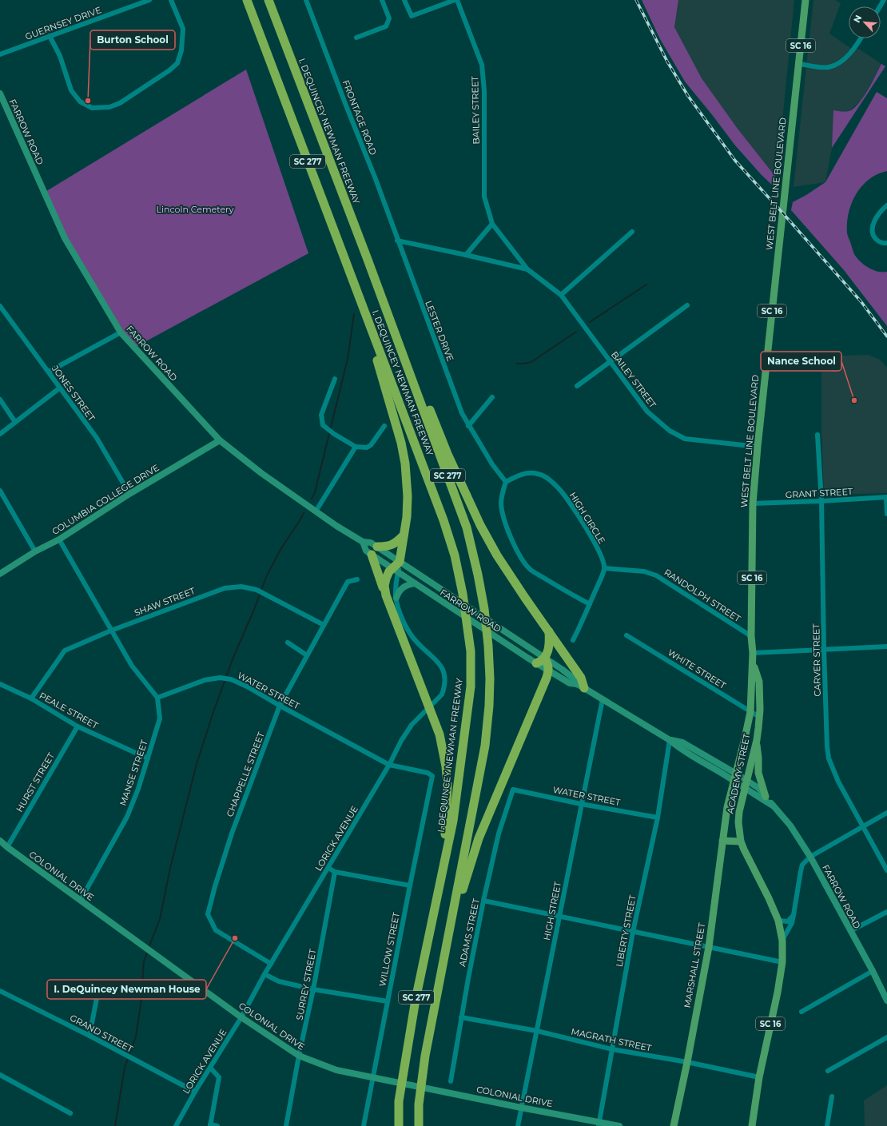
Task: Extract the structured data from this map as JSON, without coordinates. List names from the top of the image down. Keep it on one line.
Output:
{"streets":{"highway":["I. DEQUINCEY NEWMAN FREEWAY","SC 277"],"main road":["SC 16","FARROW ROAD","WEST BELT LINE BOULEVARD","COLUMBIA COLLEGE DRIVE","ACADEMY STREET","COLONIAL DRIVE","MARSHALL STREET"],"street":["GUERNSEY DRIVE","BAILEY STREET","FRONTAGE ROAD","LESTER DRIVE","JONES STREET","GRANT STREET","HIGH CIRCLE","RANDOLPH STREET","SHAW STREET","CARVER STREET","WHITE STREET","WATER STREET","PEALE STREET","MANSE STREET","CHAPPELLE STREET","HURST STREET","LORICK AVENUE","HIGH STREET","LIBERTY STREET","ADAMS STREET","WILLOW STREET","SURREY STREET","GRAND STREET","MAGRATH STREET"]},"crossings":[["BAILEY STREET","FRONTAGE ROAD"],["BAILEY STREET","WEST BELT LINE BOULEVARD"],["BAILEY STREET","LESTER DRIVE"],["FRONTAGE ROAD","LESTER DRIVE"],["FARROW ROAD","WEST BELT LINE BOULEVARD"],["FARROW ROAD","COLUMBIA COLLEGE DRIVE"],["FARROW ROAD","ACADEMY STREET"],["FARROW ROAD","LORICK AVENUE"],["FARROW ROAD","HIGH STREET"],["FARROW ROAD","LIBERTY STREET"],["WEST BELT LINE BOULEVARD","GRANT STREET"],["WEST BELT LINE BOULEVARD","RANDOLPH STREET"],["WEST BELT LINE BOULEVARD","WHITE STREET"],["WEST BELT LINE BOULEVARD","ACADEMY STREET"],["WEST BELT LINE BOULEVARD","MARSHALL STREET"],["JONES STREET","COLUMBIA COLLEGE DRIVE"],["GRANT STREET","CARVER STREET"],["HIGH CIRCLE","RANDOLPH STREET"],["SHAW STREET","PEALE STREET"],["SHAW STREET","CHAPPELLE STREET"],["WHITE STREET","ACADEMY STREET"],["WATER STREET","MANSE STREET"],["WATER STREET","CHAPPELLE STREET"],["WATER STREET","LORICK AVENUE"],["WATER STREET","HIGH STREET"],["WATER STREET","LIBERTY STREET"],["WATER STREET","ADAMS STREET"],["WATER STREET","WILLOW STREET"],["PEALE STREET","MANSE STREET"],["PEALE STREET","HURST STREET"],["MANSE STREET","COLONIAL DRIVE"],["ACADEMY STREET","MAGRATH STREET"],["CHAPPELLE STREET","LORICK AVENUE"],["HURST STREET","COLONIAL DRIVE"],["LORICK AVENUE","COLONIAL DRIVE"],["LORICK AVENUE","GRAND STREET"],["COLONIAL DRIVE","HIGH STREET"],["COLONIAL DRIVE","LIBERTY STREET"],["COLONIAL DRIVE","WILLOW STREET"],["COLONIAL DRIVE","SURREY STREET"],["HIGH STREET","MAGRATH STREET"],["LIBERTY STREET","MAGRATH STREET"],["ADAMS STREET","MAGRATH STREET"],["MARSHALL STREET","MAGRATH STREET"]],"parks":["Lincoln Cemetery"],"places":["Burton School","Nance School","I. DeQuincey Newman House"],"north":"top left"}
